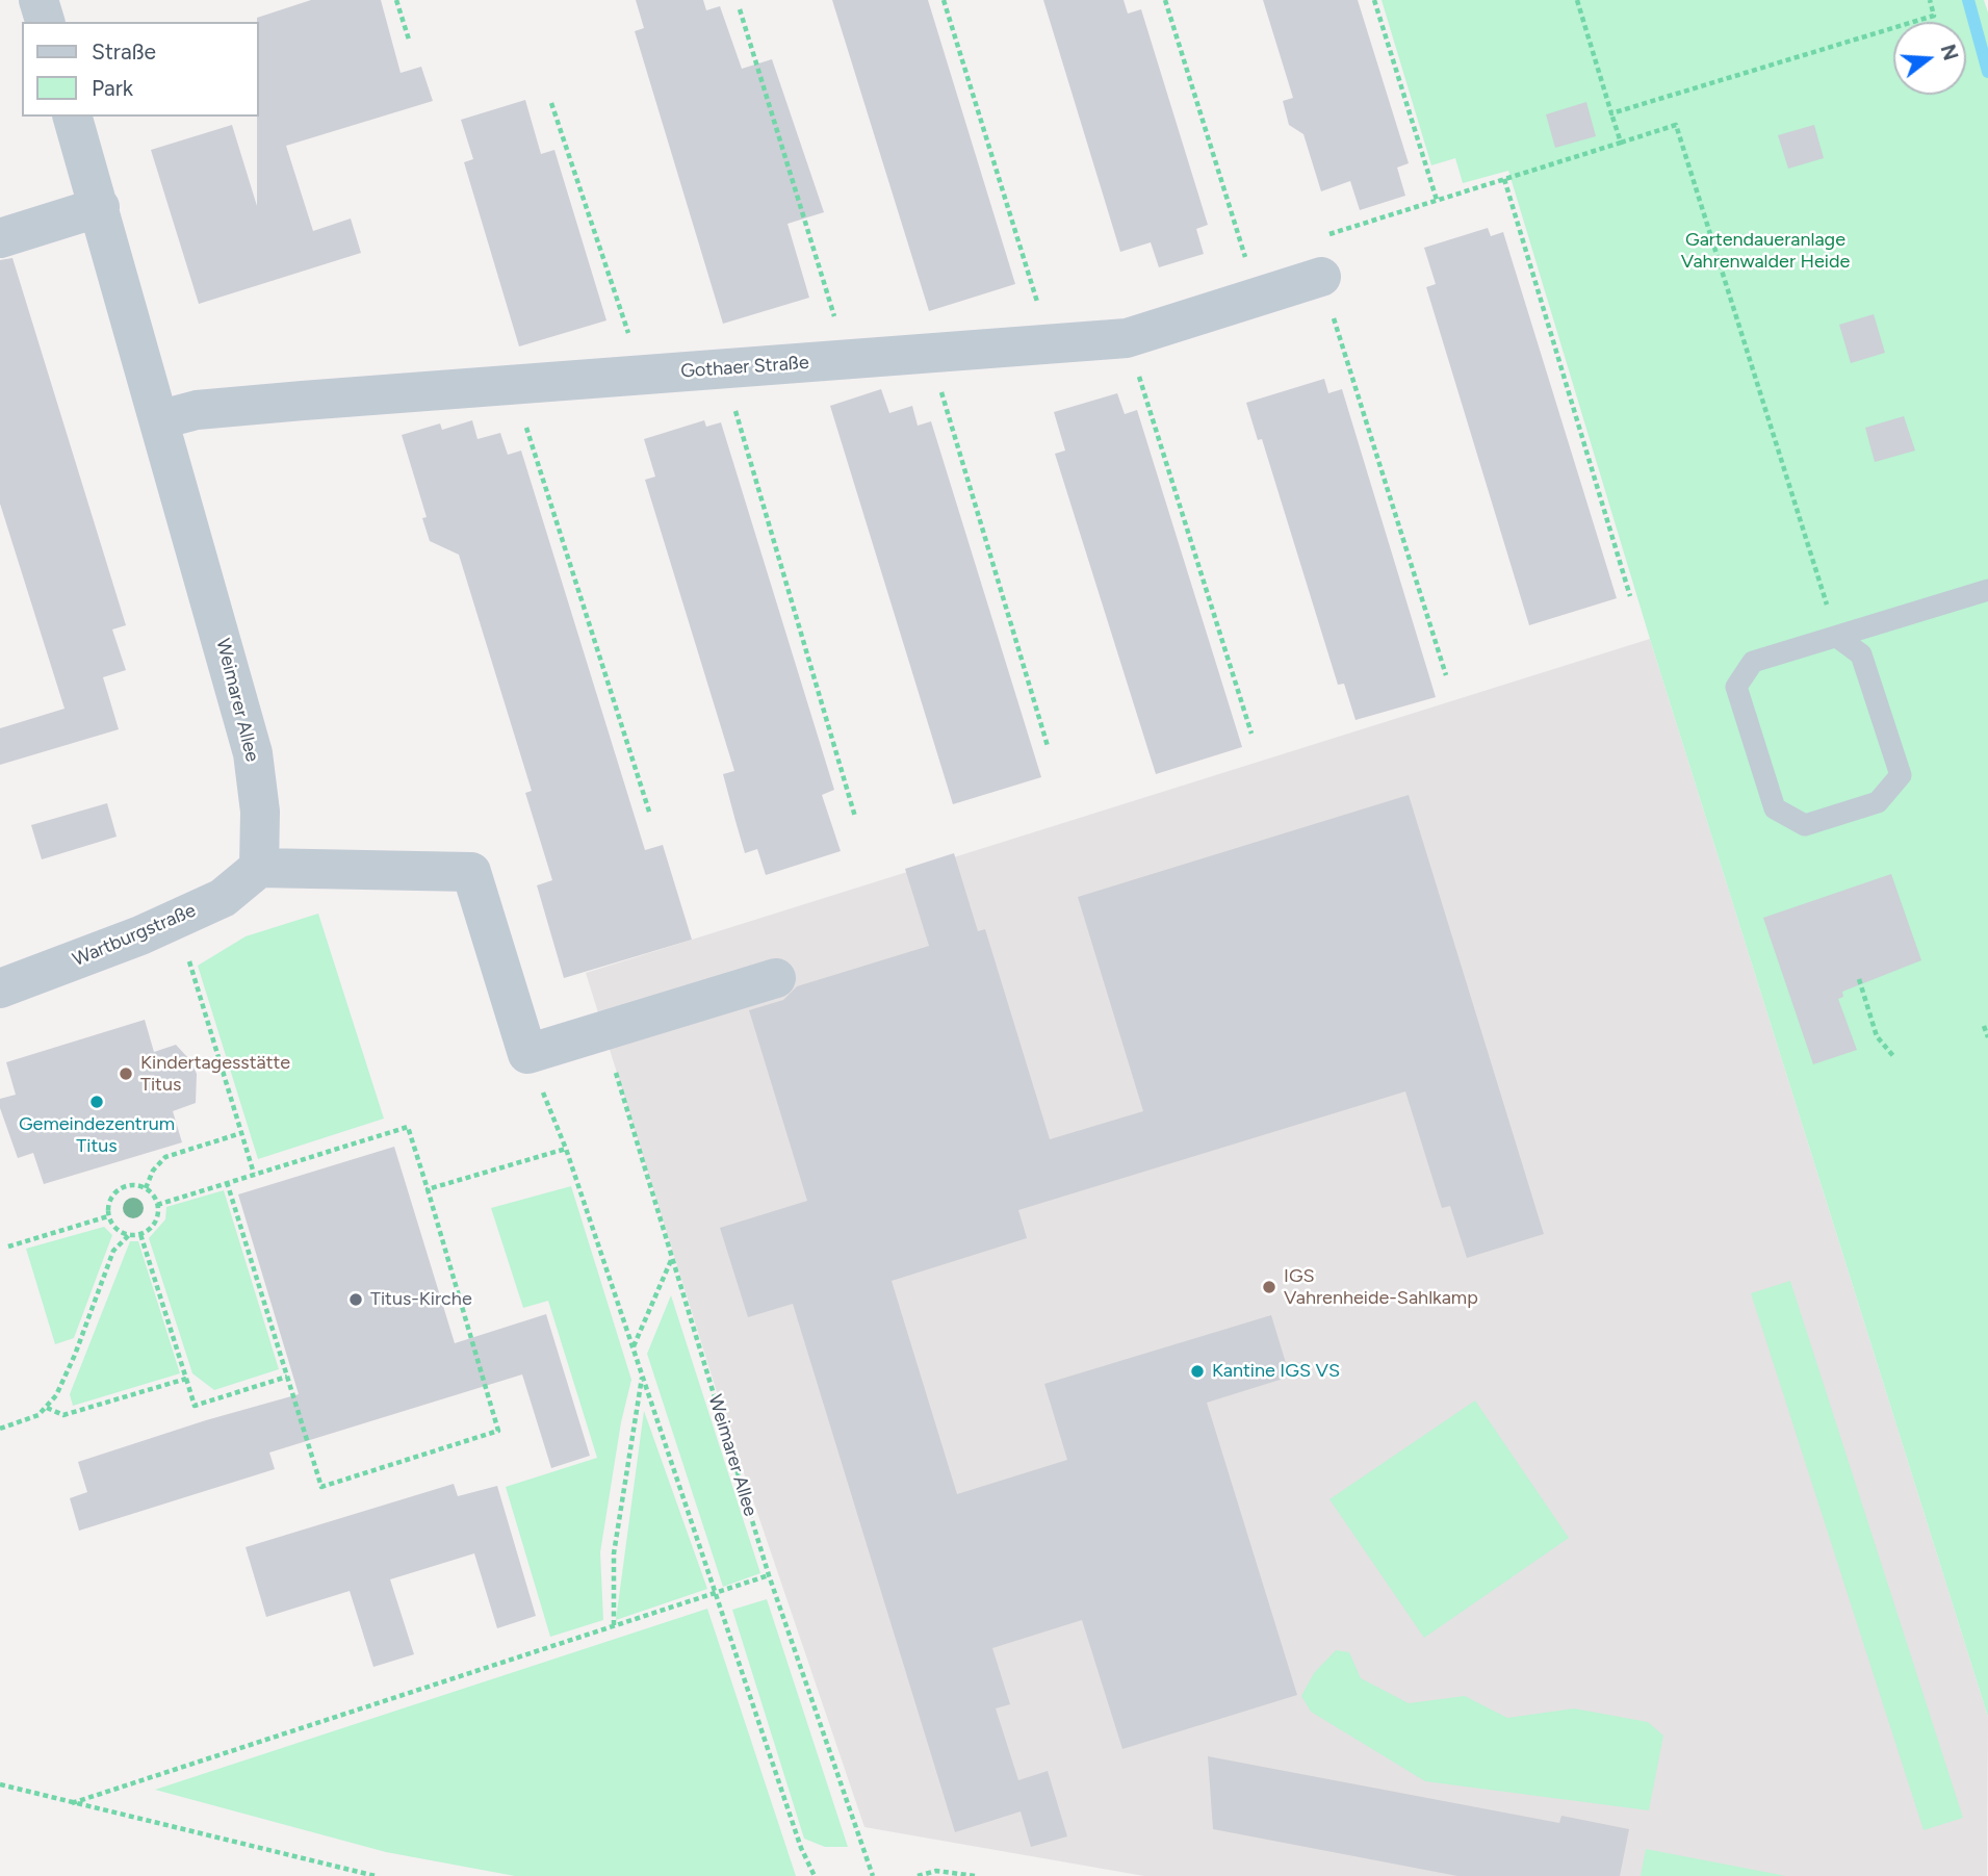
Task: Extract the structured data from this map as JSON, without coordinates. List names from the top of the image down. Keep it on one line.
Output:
{"streets":{"street":["Gothaer Straße","Weimarer Allee","Wartburgstraße"]},"crossings":[["Gothaer Straße","Weimarer Allee"],["Weimarer Allee","Wartburgstraße"]],"parks":["Gartendaueranlage Vahrenwalder Heide"],"places":["Kindertagesstätte Titus","Gemeindezentrum Titus","IGS Vahrenheide-Sahlkamp","Titus-Kirche","Kantine IGS VS"],"legend":["Straße","Park"],"north":"right"}
